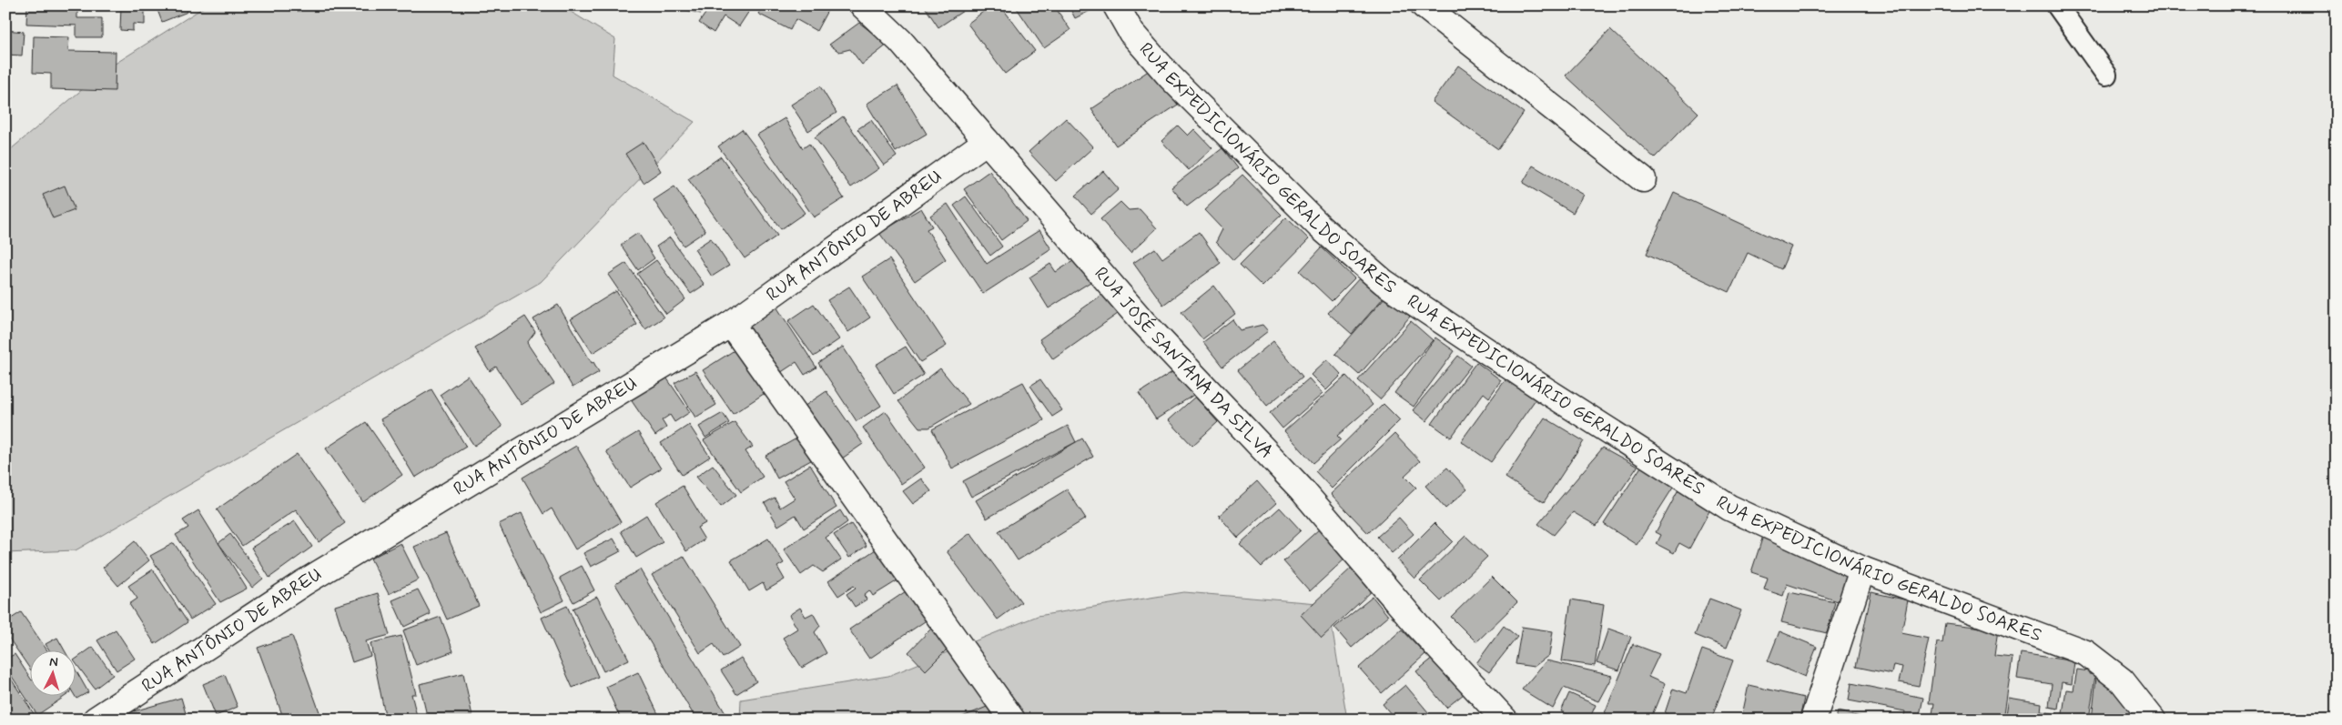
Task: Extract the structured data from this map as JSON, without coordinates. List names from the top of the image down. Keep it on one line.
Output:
{"streets":{"street":["RUA EXPEDICIONÁRIO GERALDO SOARES","RUA ANTÔNIO DE ABREU","RUA JOSÉ SANTANA DA SILVA"]},"crossings":[["RUA ANTÔNIO DE ABREU","RUA JOSÉ SANTANA DA SILVA"]],"north":"top"}
